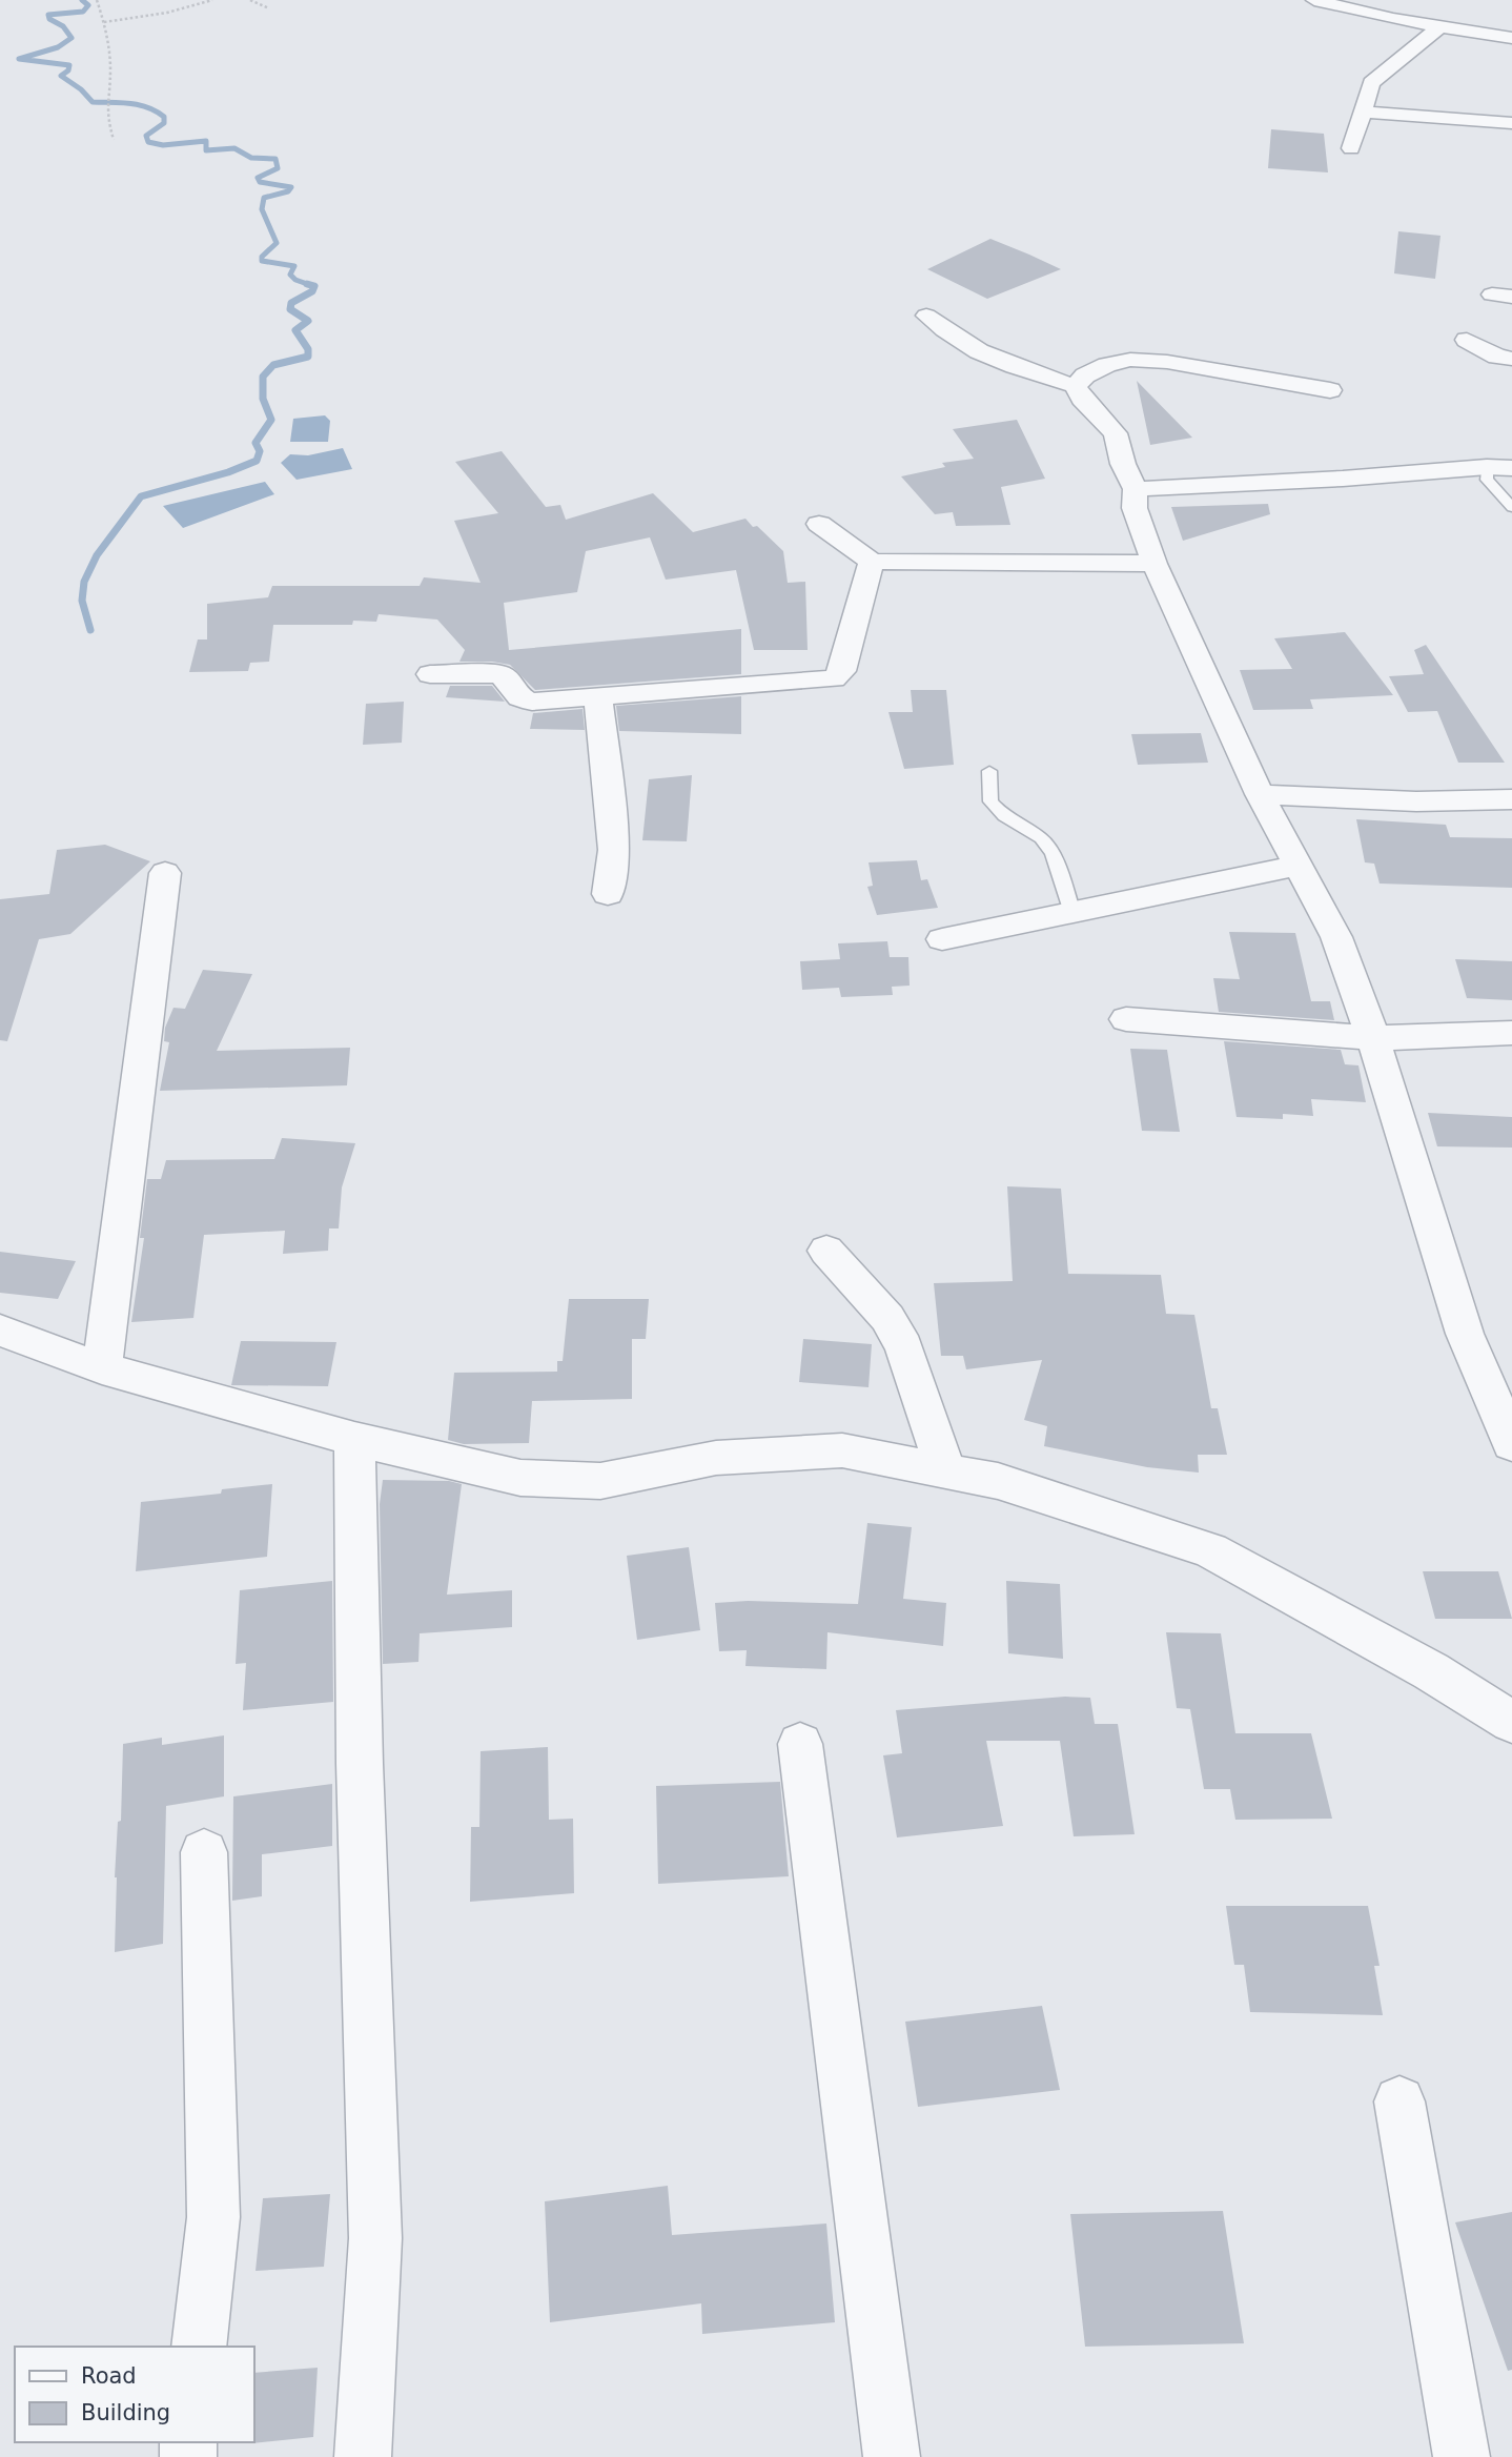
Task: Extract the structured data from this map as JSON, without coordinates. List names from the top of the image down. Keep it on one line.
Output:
{"legend":["Road","Building"]}
